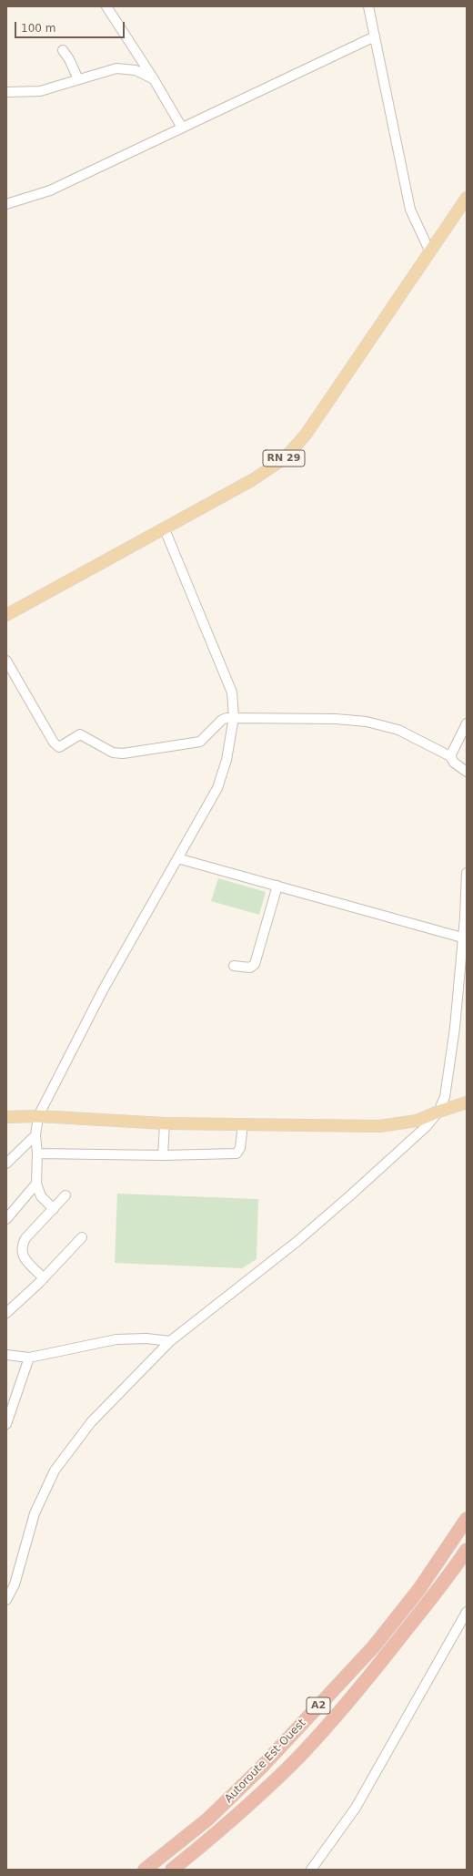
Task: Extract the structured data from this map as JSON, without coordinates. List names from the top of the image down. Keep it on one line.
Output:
{"streets":{"highway":["A2","Autoroute Est-Ouest"],"main road":["RN 29"]},"scale_bar":"100 m"}
